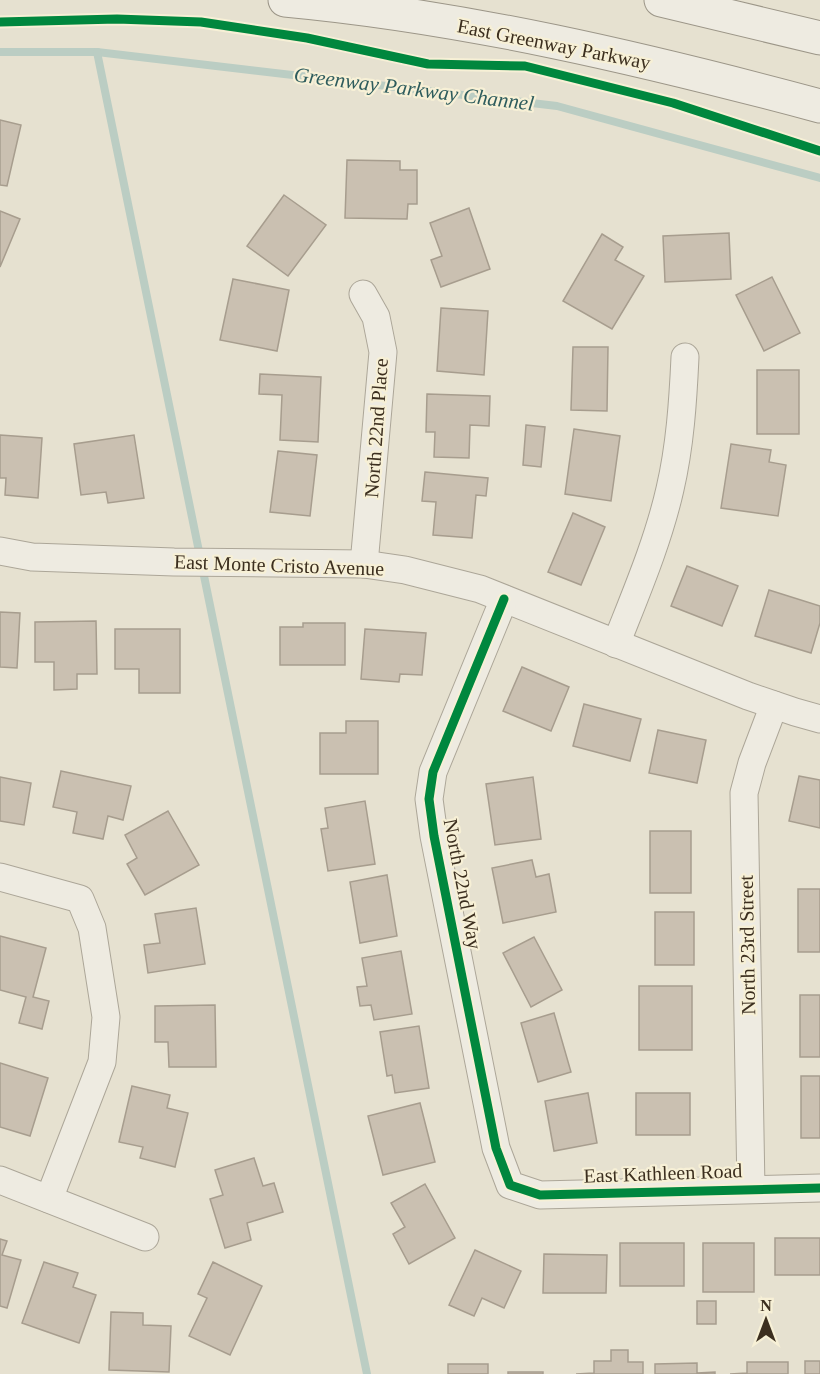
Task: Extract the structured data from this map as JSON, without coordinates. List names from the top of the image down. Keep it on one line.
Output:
{"streets":{"main road":["East Greenway Parkway"],"street":["North 22nd Place","East Monte Cristo Avenue","North 22nd Way","North 23rd Street","East Kathleen Road"]},"crossings":[["North 22nd Place","East Monte Cristo Avenue"],["East Monte Cristo Avenue","North 22nd Way"],["East Monte Cristo Avenue","North 23rd Street"],["North 22nd Way","East Kathleen Road"],["North 23rd Street","East Kathleen Road"]],"water":["Greenway Parkway Channel"],"north":"top"}
